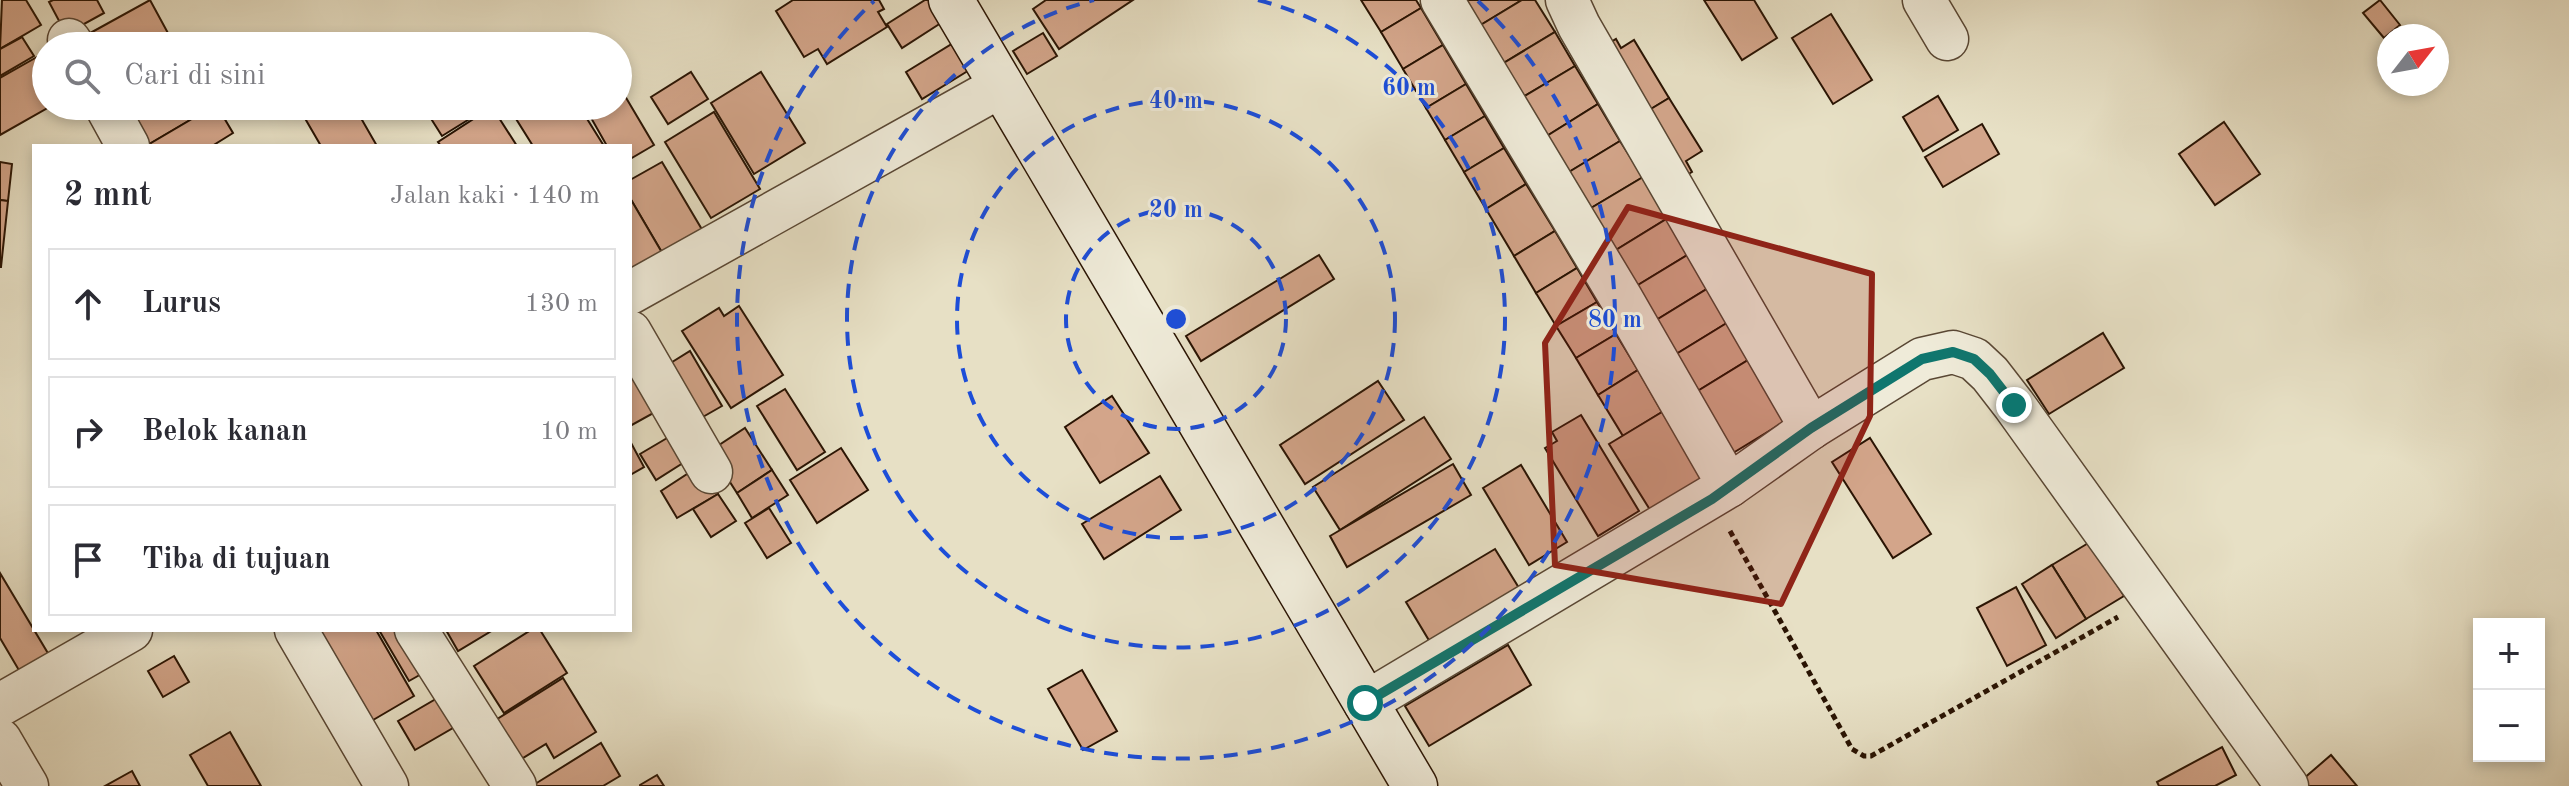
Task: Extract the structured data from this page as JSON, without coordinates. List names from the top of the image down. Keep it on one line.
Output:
{"north":"top right","page":{"search":"Cari di sini","heading":["2 mnt","Jalan kaki · 140 m"],"list":[["Lurus","130 m"],["Belok kanan","10 m"],"Tiba di tujuan"],"map_buttons":["+","−"]},"rings":["60 m","40 m","20 m","80 m"]}
